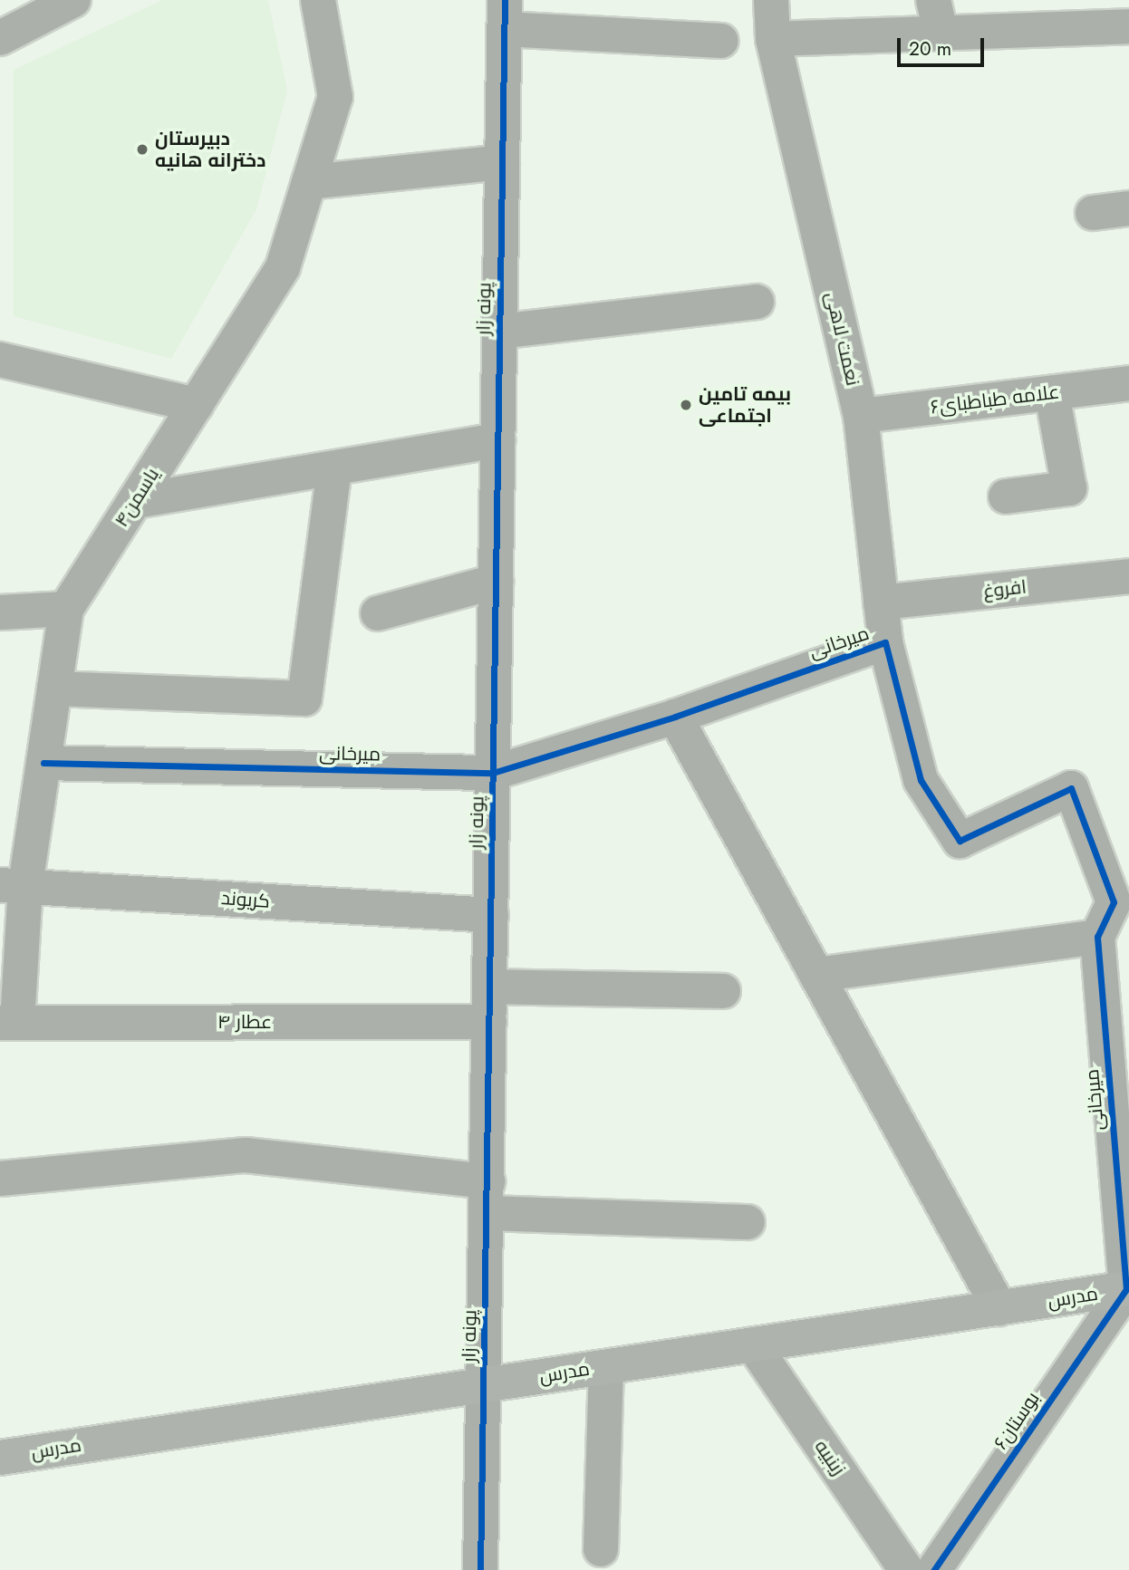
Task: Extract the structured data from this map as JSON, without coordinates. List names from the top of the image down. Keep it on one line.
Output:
{"streets":{"main road":["مدرس"],"street":["پونه زار","نعمت لاهی","علامه طباطبای۶","یاسمن۴","افروغ","میرخانی","کریوند","عطار ۴","بوستان۶","زینبیه"]},"crossings":[["پونه زار","میرخانی"],["پونه زار","کریوند"],["پونه زار","عطار ۴"],["پونه زار","مدرس"],["نعمت لاهی","علامه طباطبای۶"],["نعمت لاهی","افروغ"],["نعمت لاهی","میرخانی"],["یاسمن۴","میرخانی"],["یاسمن۴","کریوند"],["یاسمن۴","عطار ۴"],["میرخانی","مدرس"],["میرخانی","بوستان۶"],["مدرس","بوستان۶"],["مدرس","زینبیه"]],"places":["دبیرستان دخترانه هانیه","بیمه تامین اجتماعی"],"scale_bar":"20 m"}
